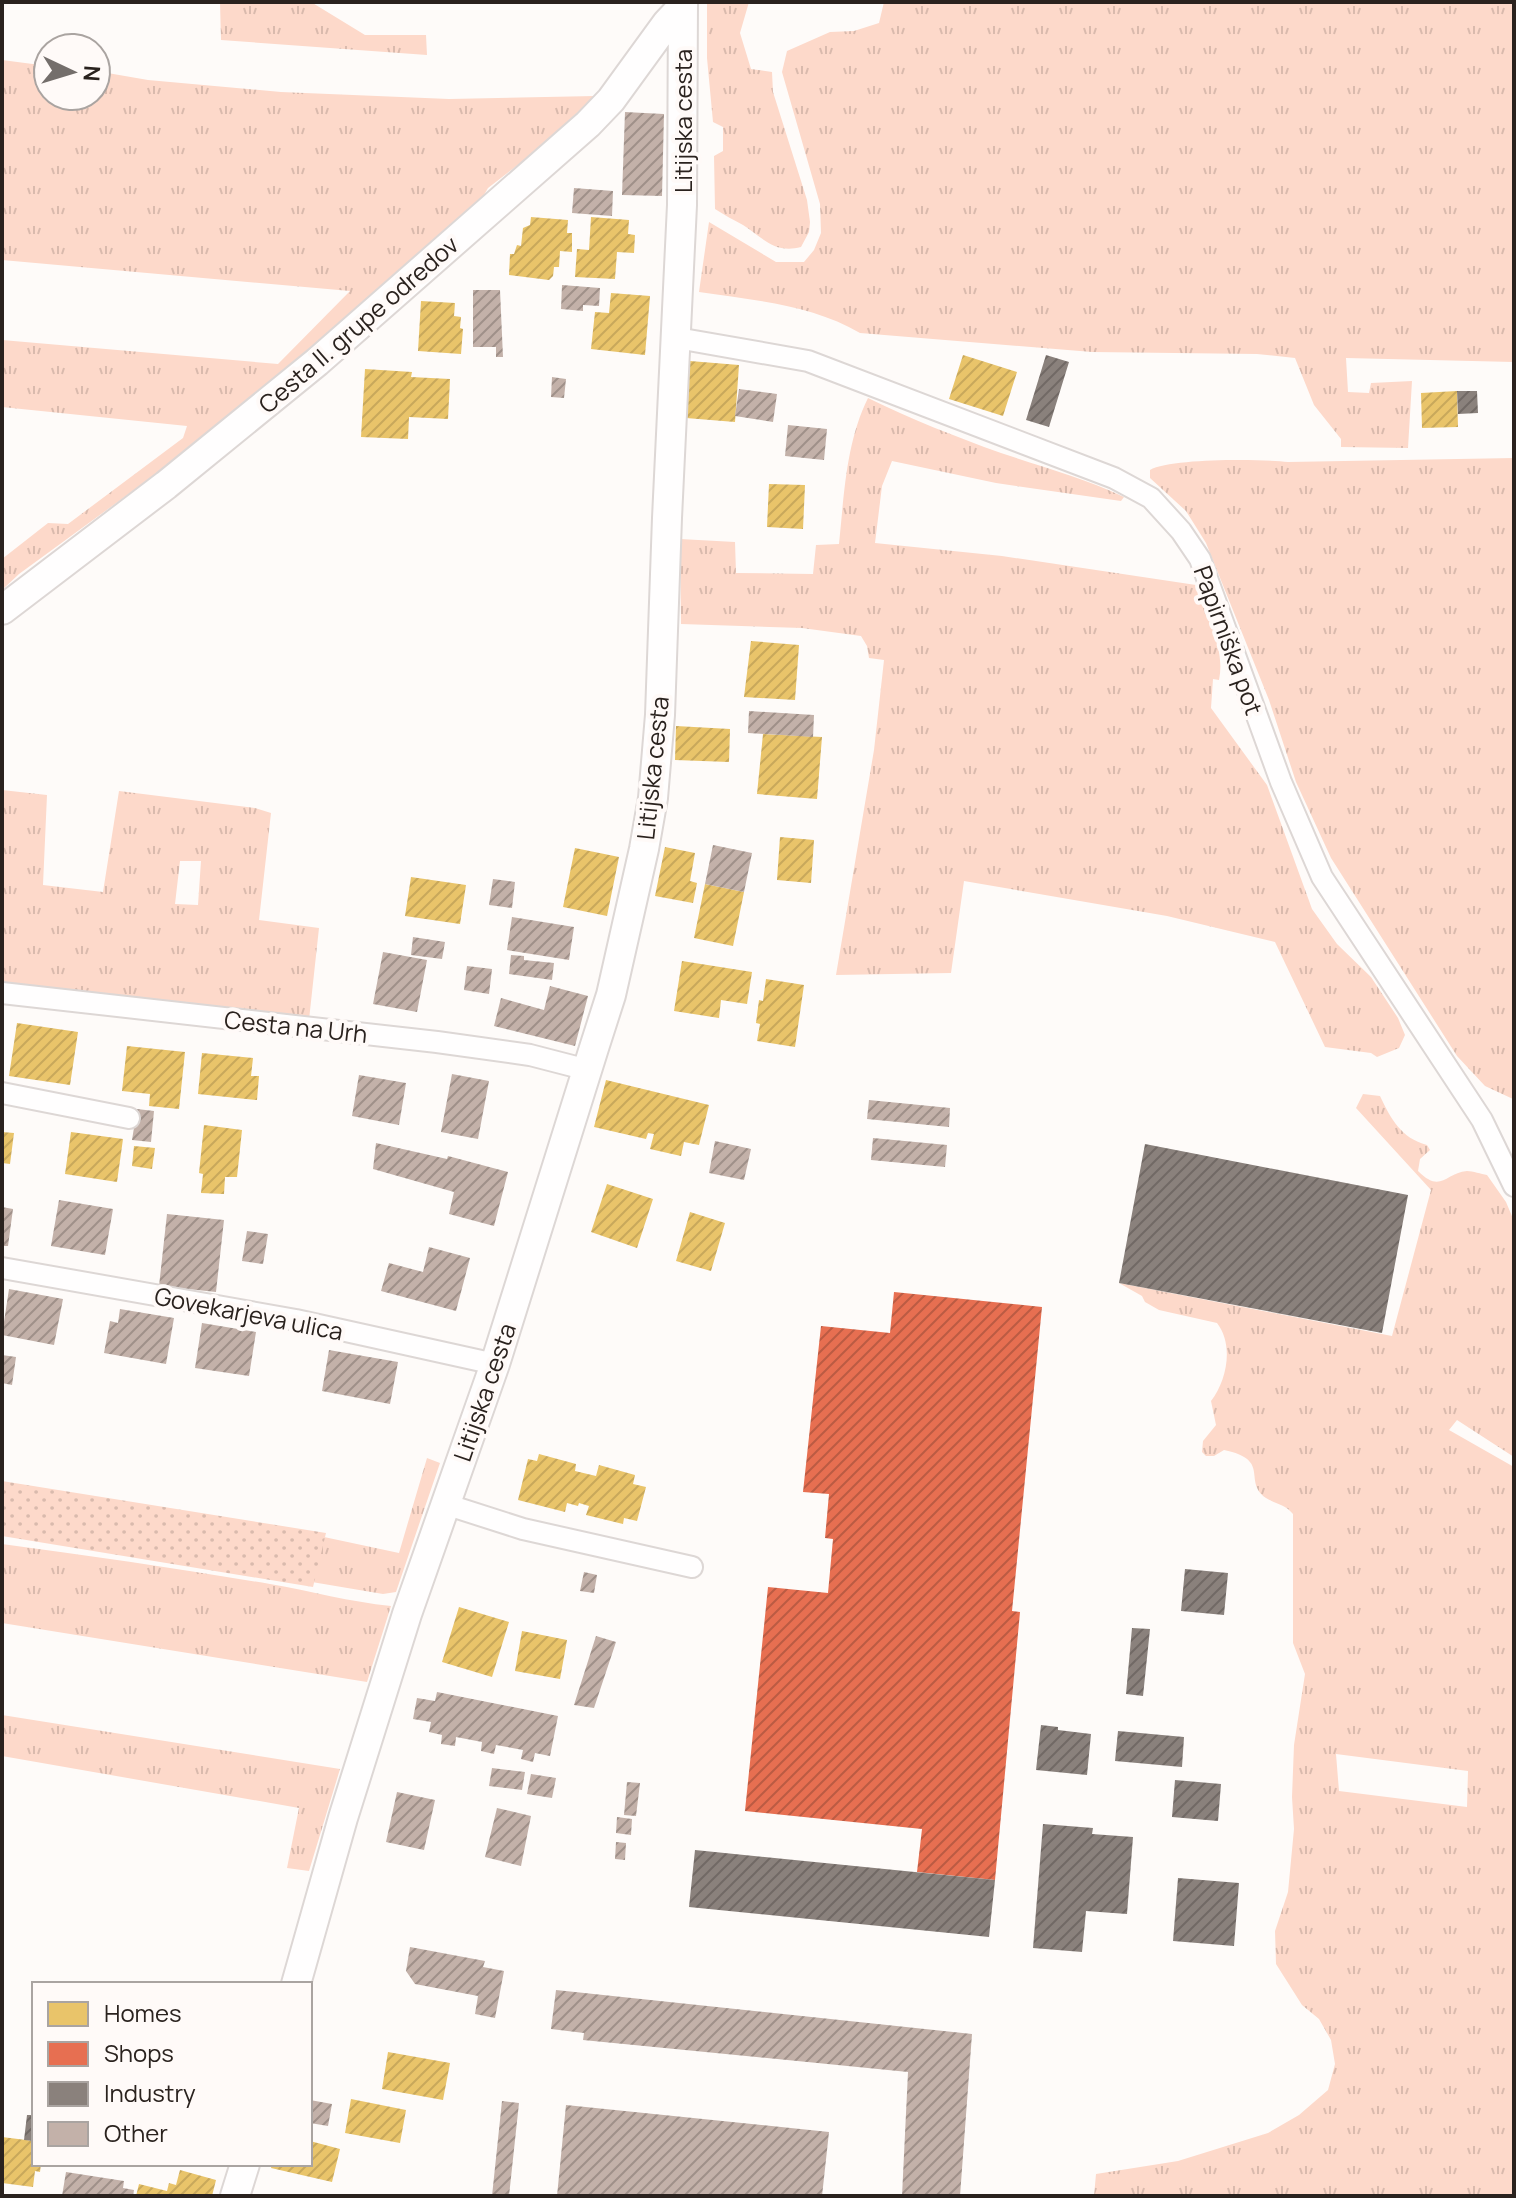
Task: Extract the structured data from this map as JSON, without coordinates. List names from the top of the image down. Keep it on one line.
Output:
{"streets":{"main road":["Litijska cesta","Cesta II. grupe odredov"],"street":["Papirniška pot","Cesta na Urh","Govekarjeva ulica"]},"crossings":[["Litijska cesta","Cesta II. grupe odredov"],["Litijska cesta","Papirniška pot"],["Litijska cesta","Cesta na Urh"],["Litijska cesta","Govekarjeva ulica"]],"legend":["Homes","Shops","Industry","Other"],"north":"right"}
